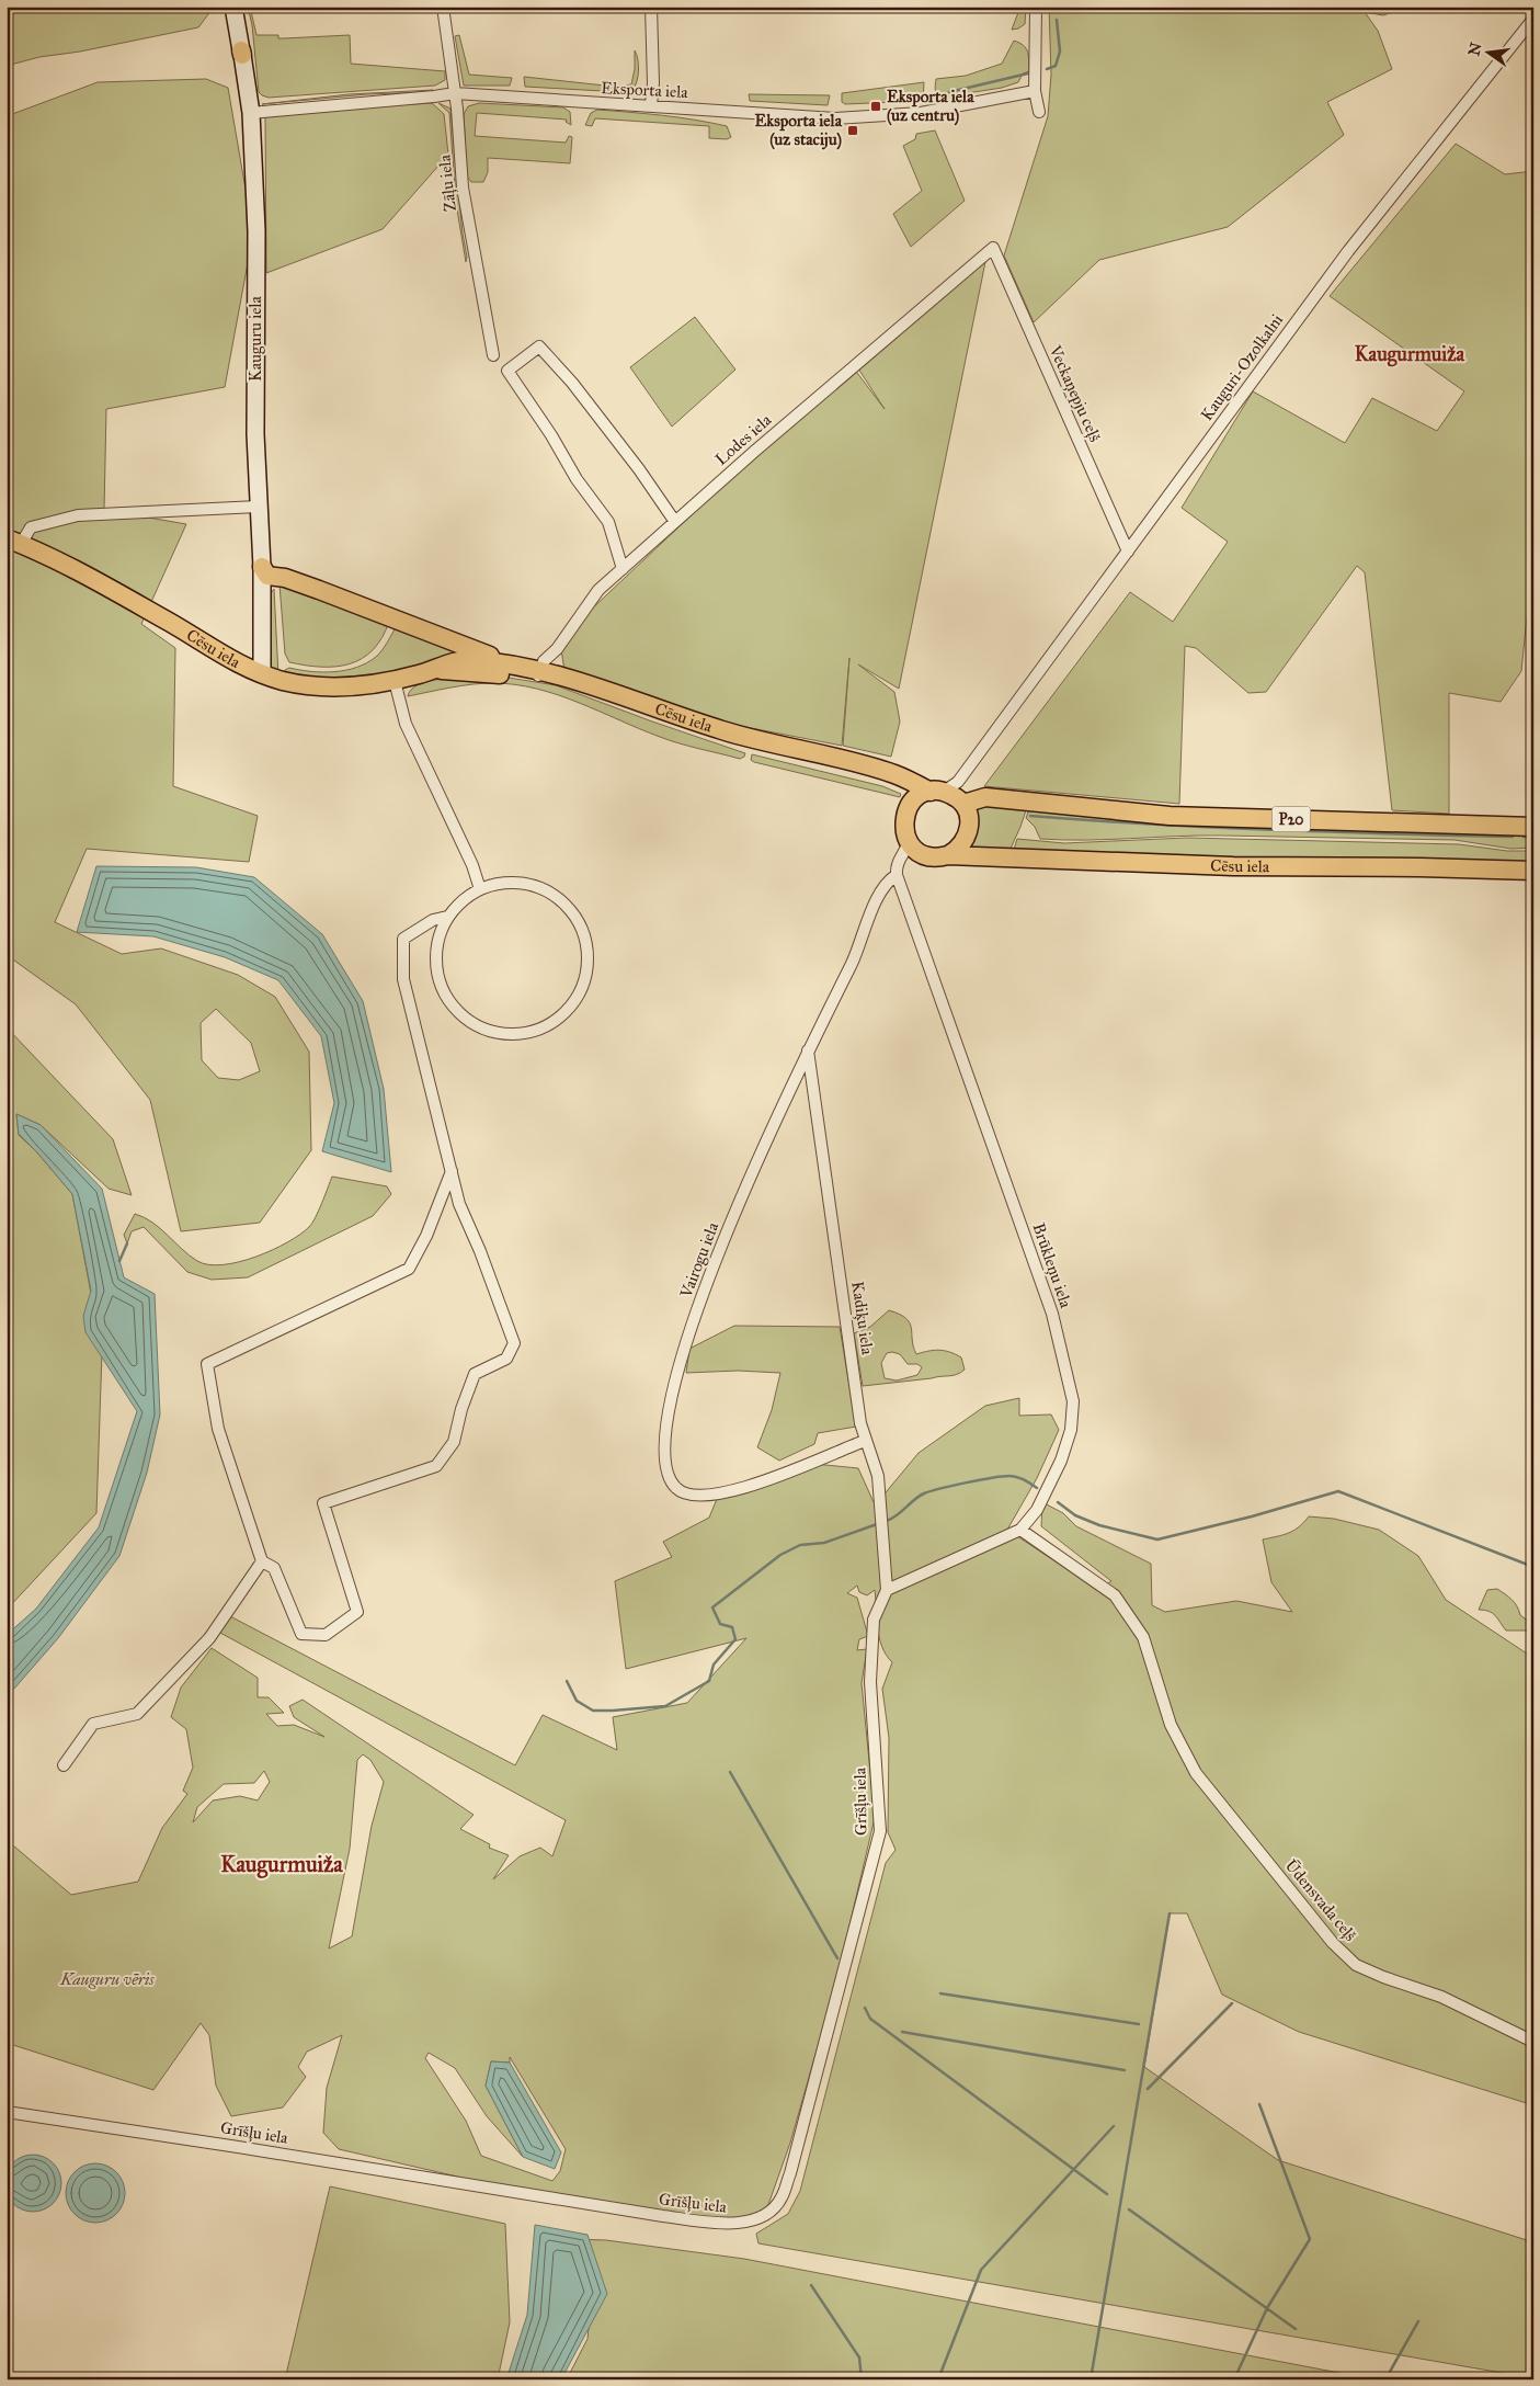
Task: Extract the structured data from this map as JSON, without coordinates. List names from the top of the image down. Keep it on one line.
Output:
{"streets":{"main road":["Kauguru iela","Cēsu iela","P20"],"street":["Eksporta iela","Zāļu iela","Kauguri-Ozolkalni","Veckaņepju ceļš","Lodes iela","Vairogu iela","Brūkleņu iela","Kadiķu iela","Grīšļu iela","Ūdensvada ceļš"]},"crossings":[["Eksporta iela","Zāļu iela"],["Eksporta iela","Kauguru iela"],["Kauguru iela","Cēsu iela"],["Kauguri-Ozolkalni","Veckaņepju ceļš"],["Kauguri-Ozolkalni","Cēsu iela"],["Kauguri-Ozolkalni","P20"],["Veckaņepju ceļš","Lodes iela"],["Lodes iela","Cēsu iela"],["Cēsu iela","P20"],["Vairogu iela","Brūkleņu iela"],["Vairogu iela","Kadiķu iela"],["Brūkleņu iela","Kadiķu iela"],["Brūkleņu iela","Grīšļu iela"],["Brūkleņu iela","Ūdensvada ceļš"],["Kadiķu iela","Grīšļu iela"]],"districts":["Kaugurmuiža","Kaugurmuiža"],"parks":["Kauguru vēris"],"places":{"transit":["Eksporta iela (uz centru)","Eksporta iela (uz staciju)"]},"north":"left"}
